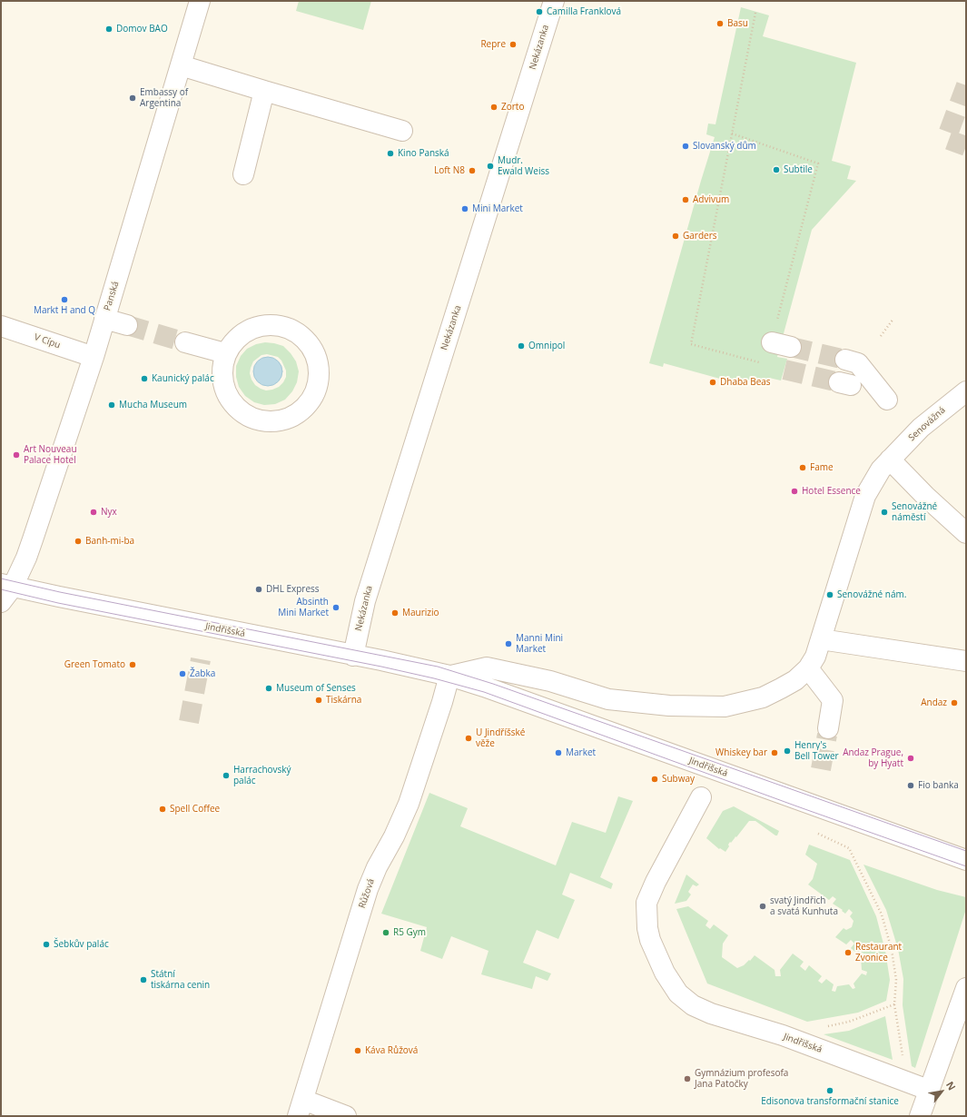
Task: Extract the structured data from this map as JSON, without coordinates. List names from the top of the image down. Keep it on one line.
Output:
{"streets":{"street":["Nekázanka","Panská","V Cípu","Senovážná","Jindřišská","Růžová"]},"crossings":[["Nekázanka","Jindřišská"],["Panská","V Cípu"],["Panská","Jindřišská"],["Jindřišská","Růžová"]],"places":["Camilla Franklová","Basu","Domov BAO","Repre","Embassy of Argentina","Zorto","Slovanský dům","Kino Panská","Mudr. Ewald Weiss","Subtile","Loft N8","Advivum","Mini Market","Garders","Markt H and Q","Omnipol","Kaunický palác","Dhaba Beas","Mucha Museum","Art Nouveau Palace Hotel","Fame","Hotel Essence","Nyx","Senovážné náměstí","Banh-mi-ba","DHL Express","Senovážné nám.","Absinth Mini Market","Maurizio","Manni Mini Market","Green Tomato","Žabka","Museum of Senses","Tiskárna","Andaz","U Jindříšské věže","Henry's Bell Tower","Market","Whiskey bar","Andaz Prague, by Hyatt","Harrachovský palác","Subway","Fio banka","Spell Coffee","svatý Jindřich a svatá Kunhuta","R5 Gym","Šebkův palác","Restaurant Zvonice","Státní tiskárna cenin","Káva Růžová","Gymnázium profesofa Jana Patočky","Edisonova transformační stanice"],"north":"top right"}
